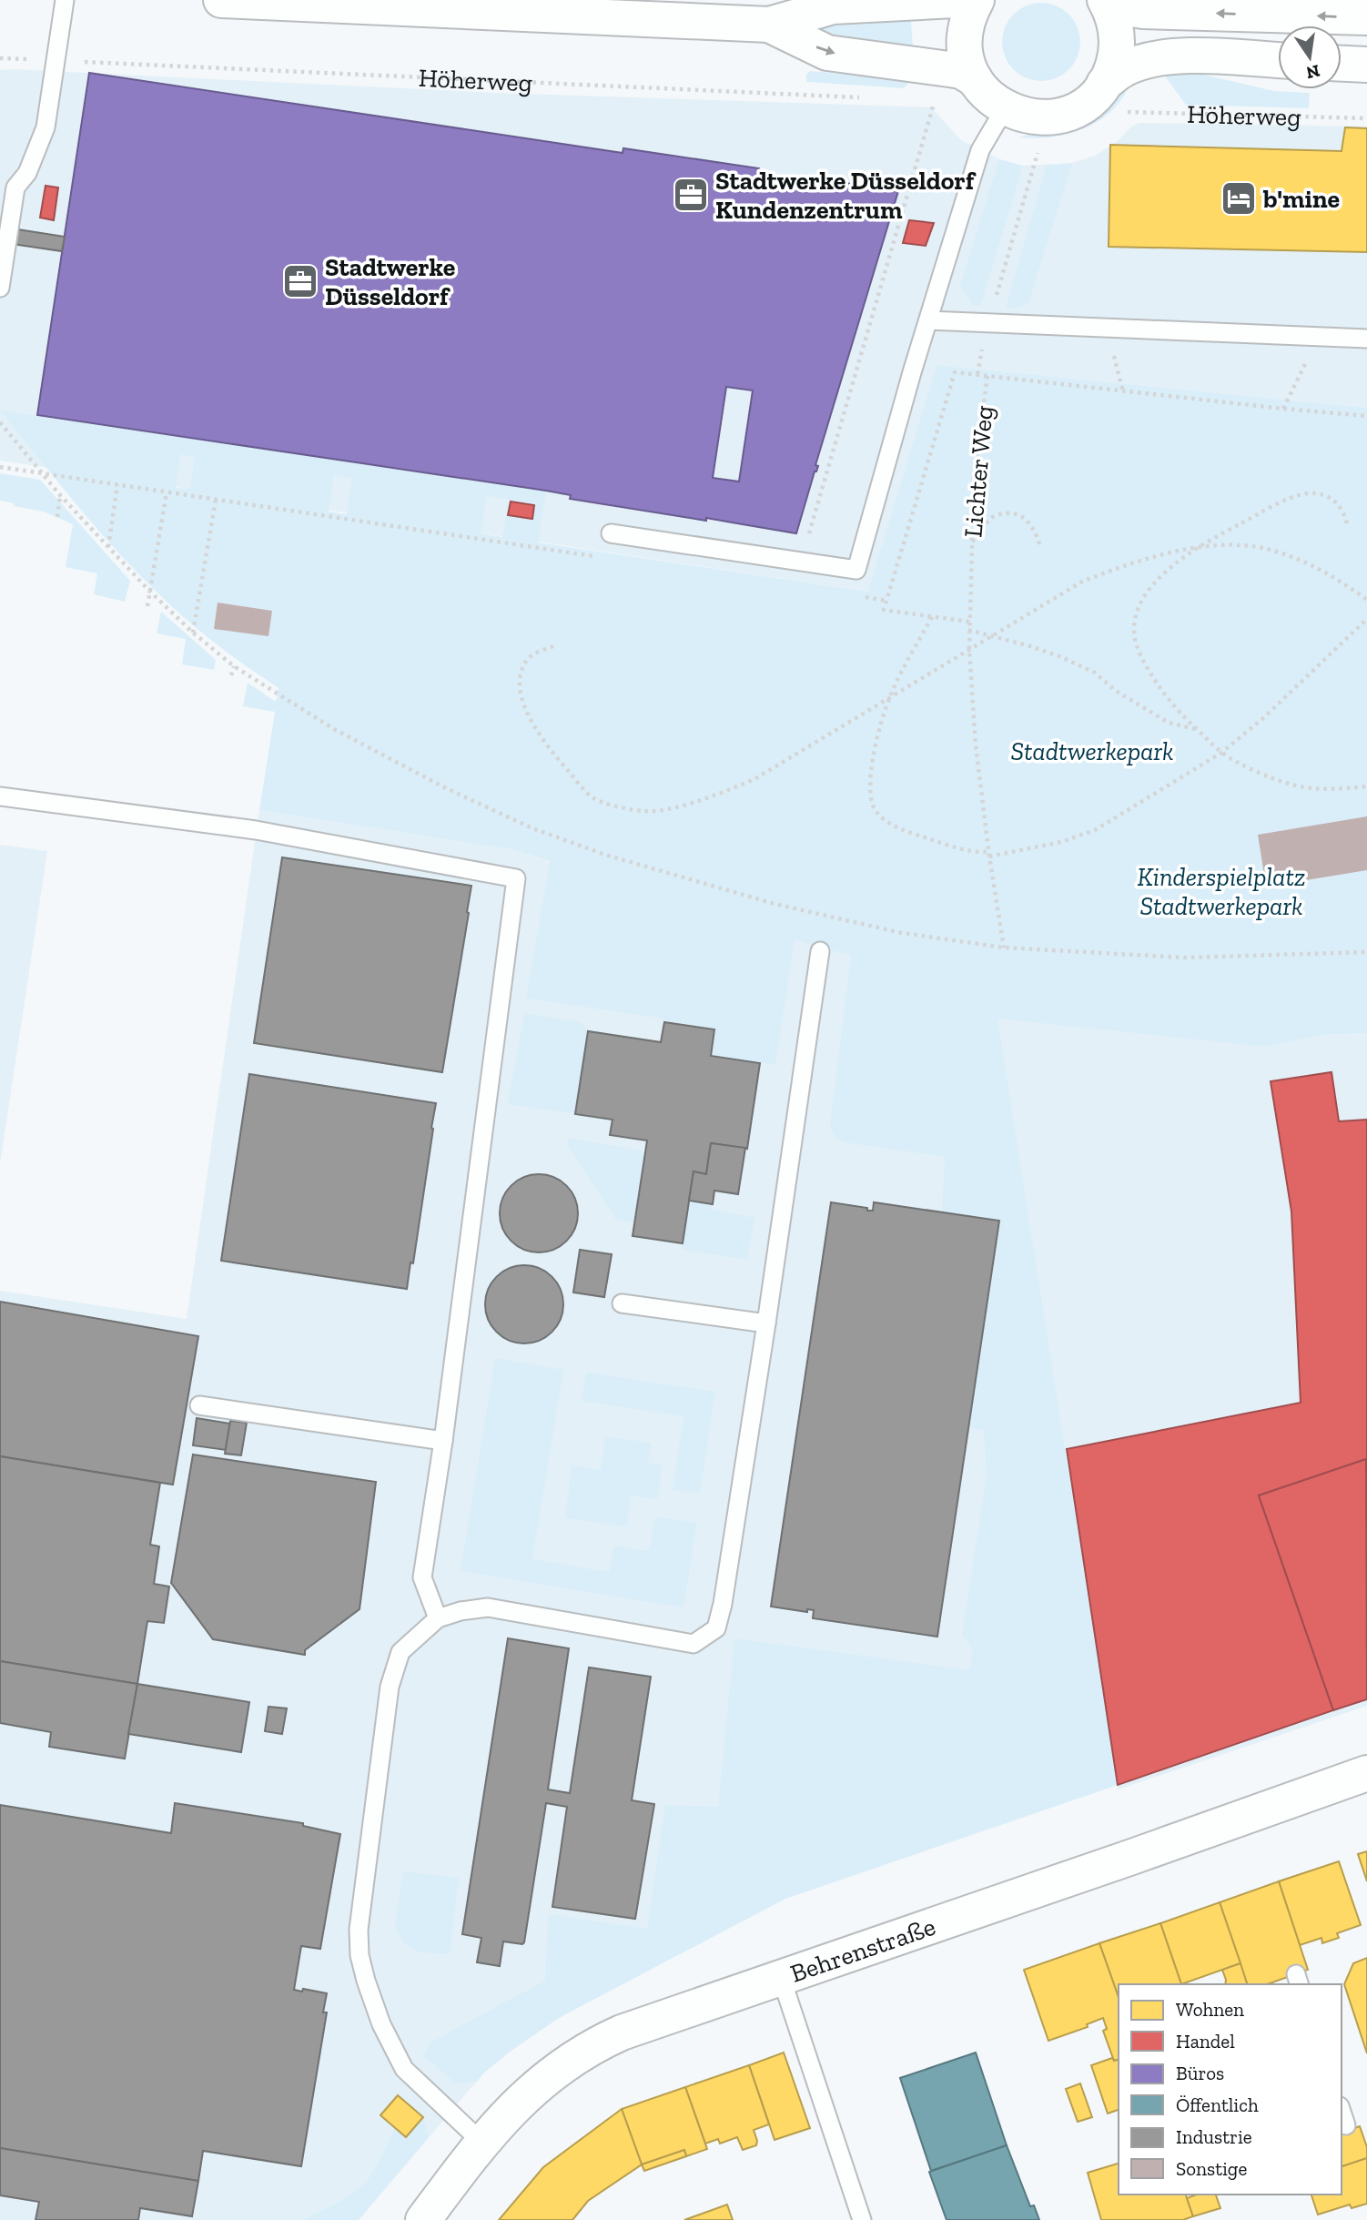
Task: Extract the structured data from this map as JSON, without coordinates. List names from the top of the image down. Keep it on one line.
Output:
{"streets":{"street":["Behrenstraße"],"path":["Höherweg","Lichter Weg"]},"parks":["Stadtwerkepark","Kinderspielplatz Stadtwerkepark"],"places":{"office":["Stadtwerke Düsseldorf Kundenzentrum","Stadtwerke Düsseldorf"],"hotel":["b'mine"]},"legend":["Wohnen","Handel","Büros","Öffentlich","Industrie","Sonstige"],"north":"bottom"}
